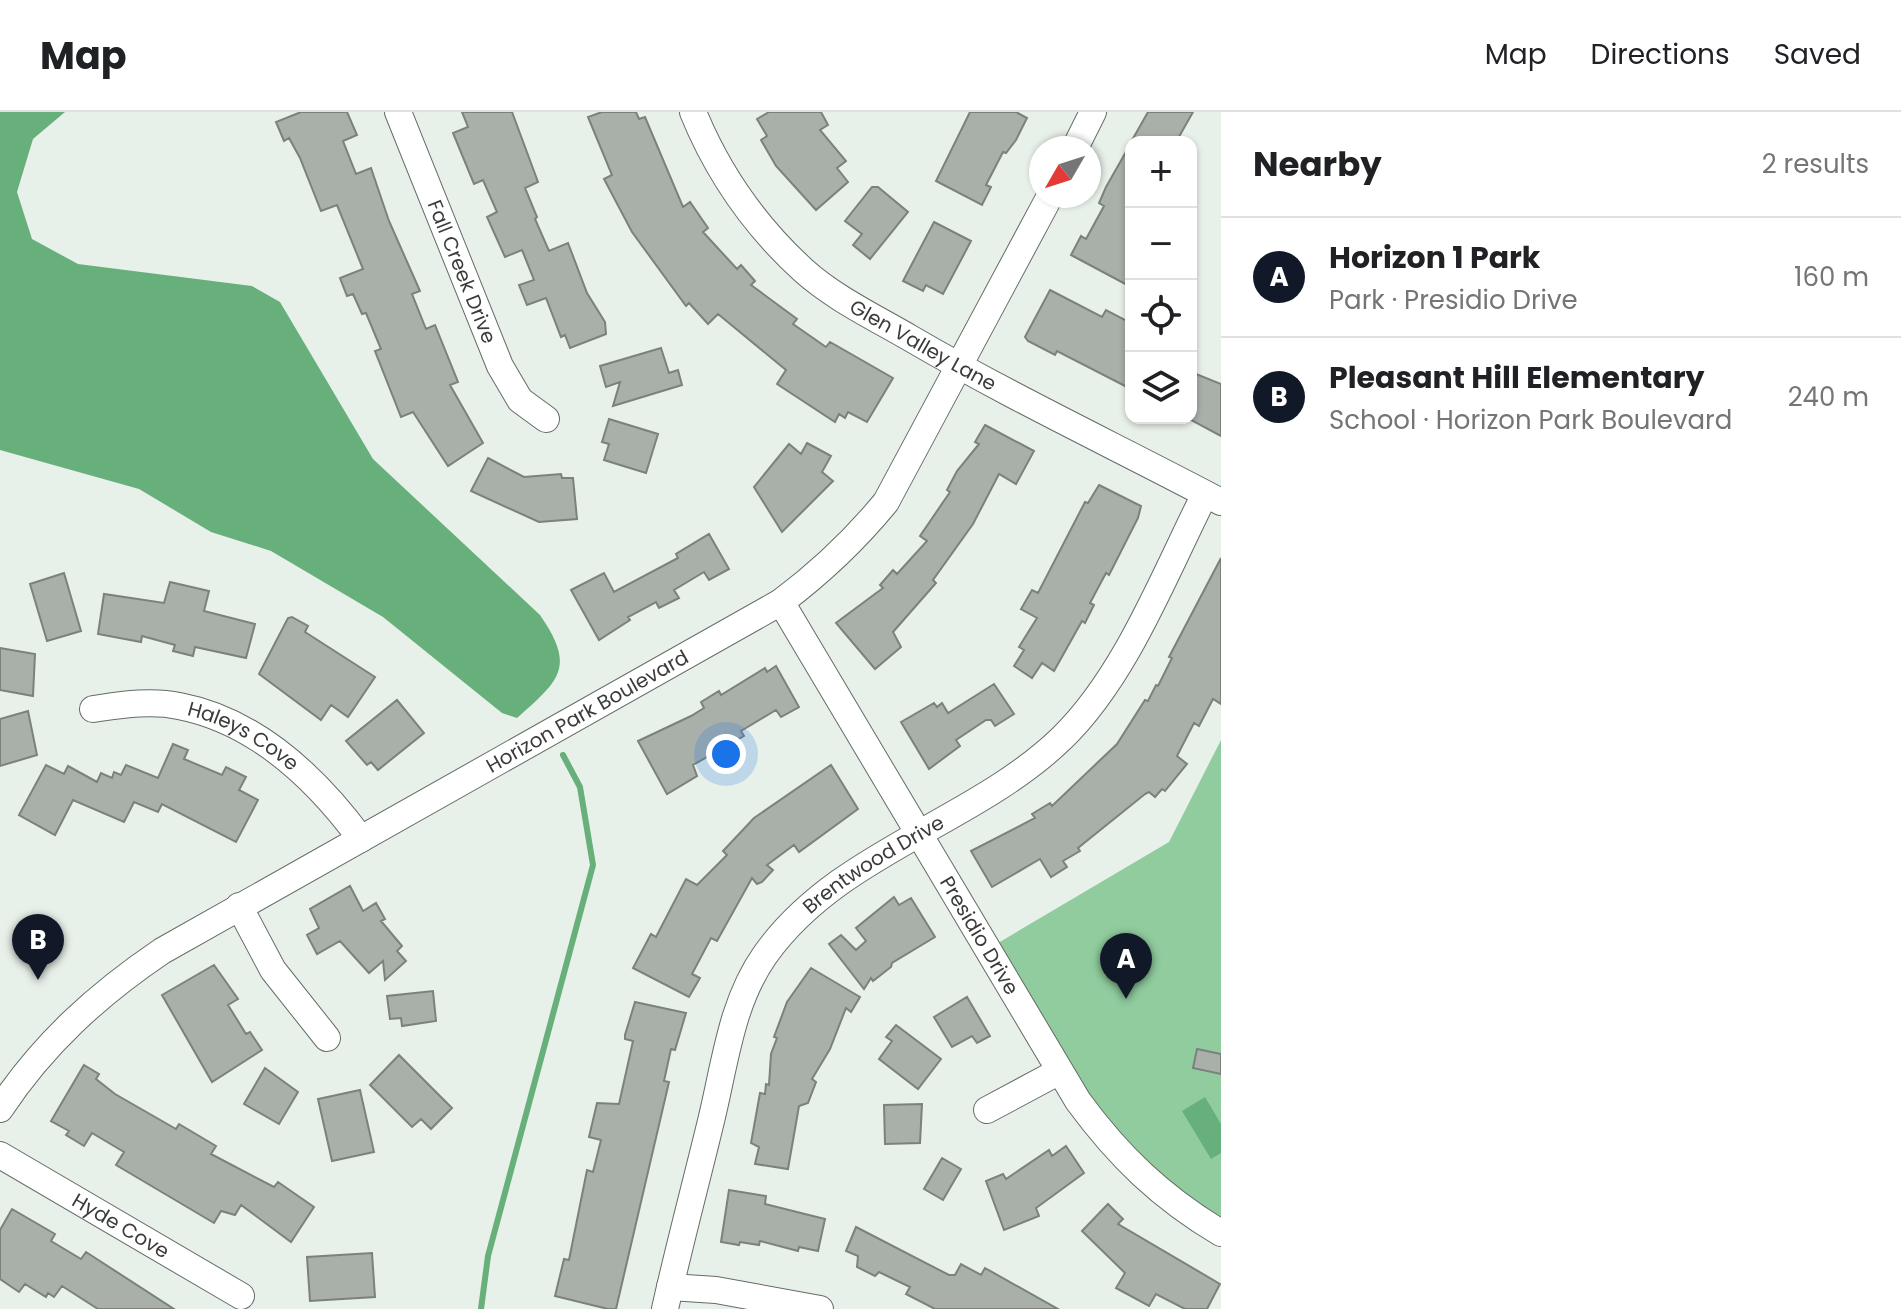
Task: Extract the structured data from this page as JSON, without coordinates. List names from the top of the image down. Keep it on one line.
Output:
{"streets":{"street":["Fall Creek Drive","Glen Valley Lane","Horizon Park Boulevard","Haleys Cove","Brentwood Drive","Presidio Drive","Hyde Cove"]},"crossings":[["Glen Valley Lane","Horizon Park Boulevard"],["Glen Valley Lane","Brentwood Drive"],["Horizon Park Boulevard","Haleys Cove"],["Horizon Park Boulevard","Presidio Drive"],["Brentwood Drive","Presidio Drive"]],"north":"bottom left","page":{"header":"Map","nav":["Map","Directions","Saved"],"heading":["Nearby","2 results"],"map_buttons":["+","−"],"list":[{"mark":"A","name":"Horizon 1 Park","note":"Park · Presidio Drive","value":"160 m"},{"mark":"B","name":"Pleasant Hill Elementary","note":"School · Horizon Park Boulevard","value":"240 m"}],"pins":["B","A"]}}
